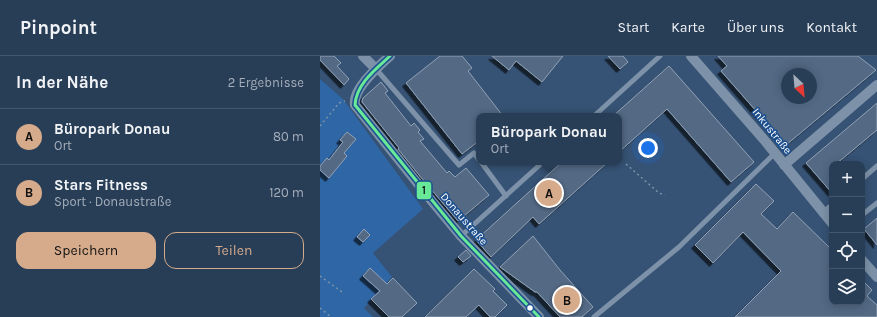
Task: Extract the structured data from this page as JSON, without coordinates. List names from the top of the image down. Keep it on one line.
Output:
{"streets":{"street":["Inkustraße","Donaustraße"]},"lines":["transit line 1"],"north":"bottom right","page":{"header":"Pinpoint","nav":["Start","Karte","Über uns","Kontakt"],"heading":["In der Nähe","2 Ergebnisse"],"list":[{"mark":"A","name":"Büropark Donau","note":"Ort","value":"80 m"},{"mark":"B","name":"Stars Fitness","note":"Sport · Donaustraße","value":"120 m"}],"popup":["Büropark Donau","Ort"],"map_buttons":["+","−"],"pins":["A","B"],"buttons":["Speichern","Teilen"]}}
